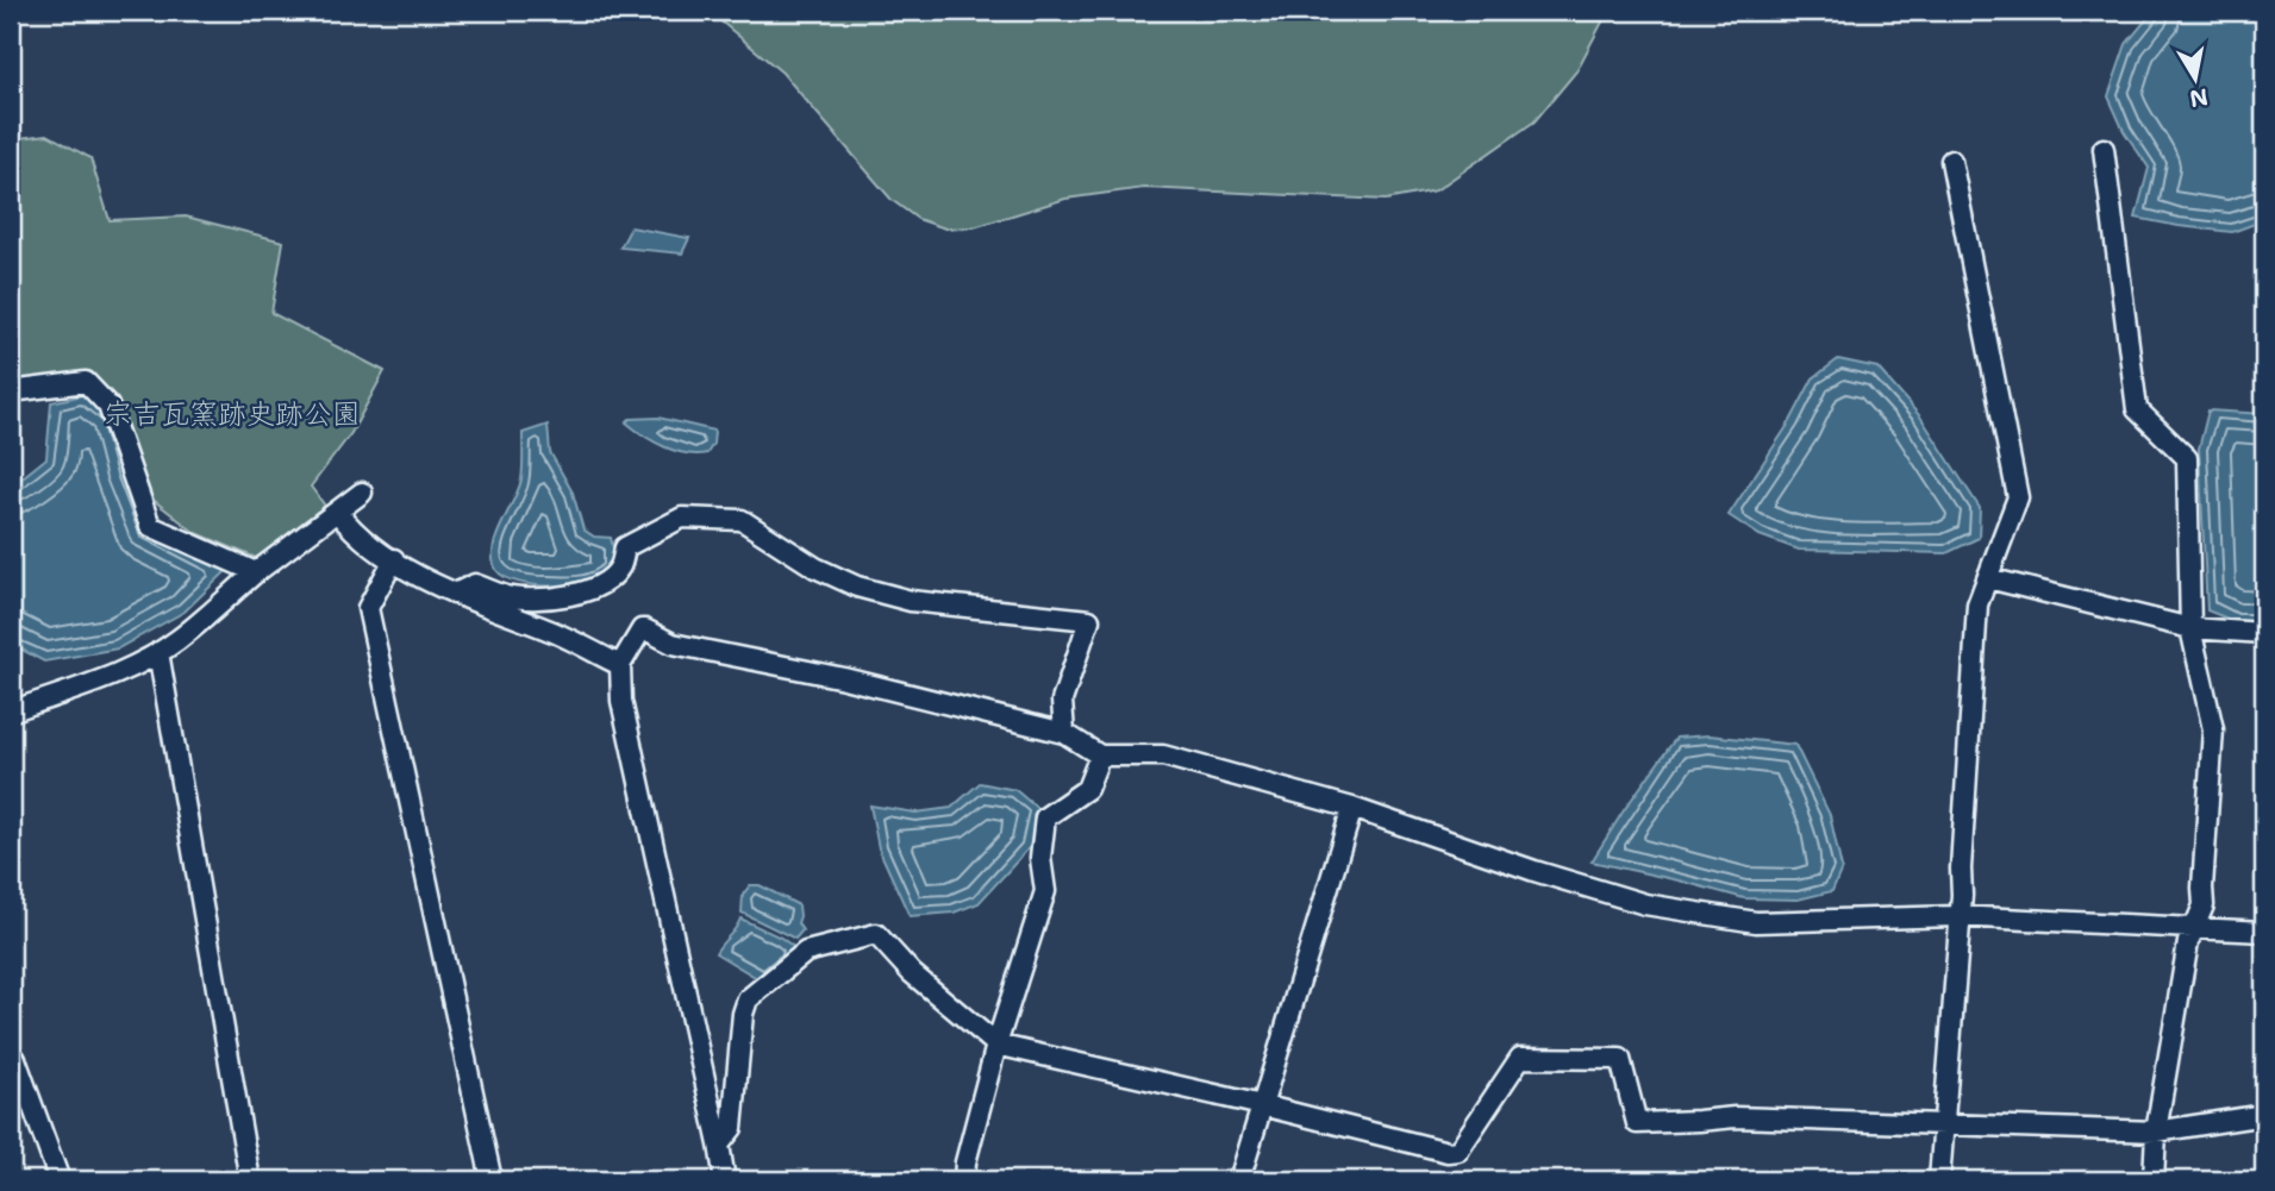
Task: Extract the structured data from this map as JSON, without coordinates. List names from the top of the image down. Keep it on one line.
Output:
{"parks":["宗吉瓦窯跡史跡公園"],"north":"bottom"}
